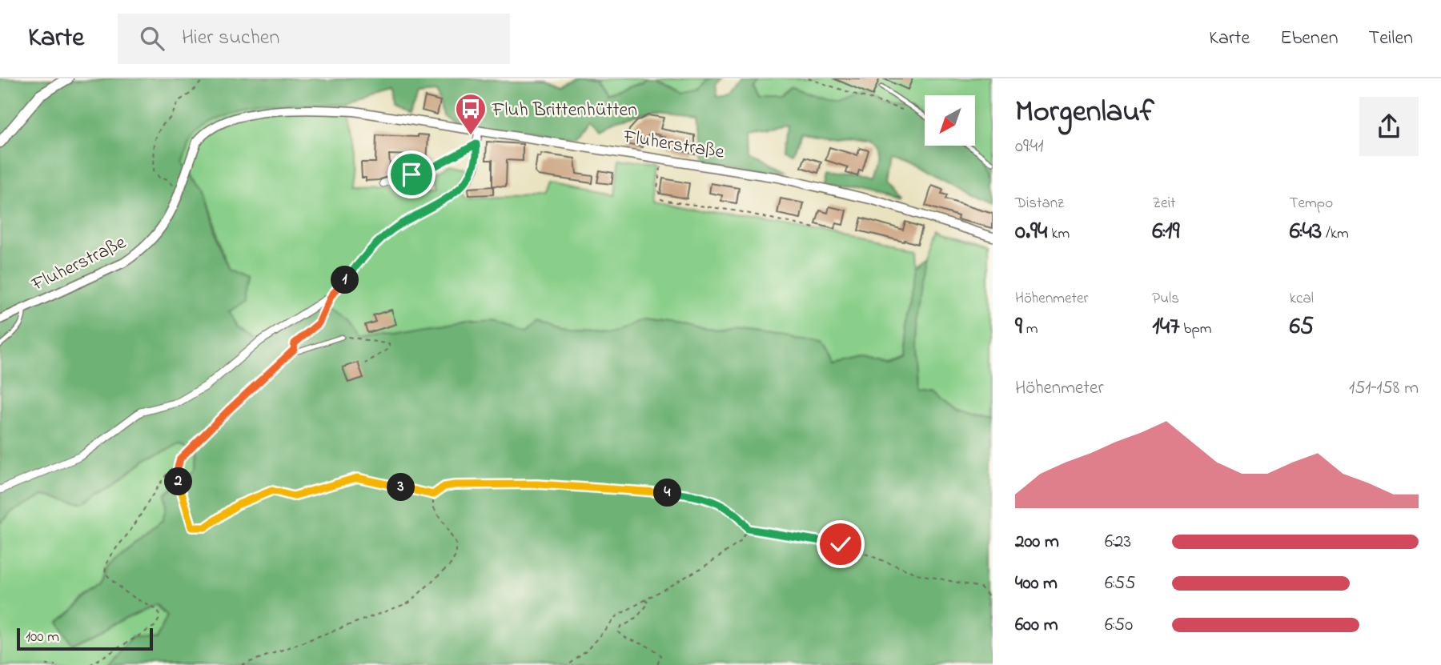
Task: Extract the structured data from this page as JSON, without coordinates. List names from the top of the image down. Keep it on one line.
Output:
{"streets":{"street":["Fluherstraße"]},"places":{"bus stop":["Fluh Brittenhütten"]},"scale_bar":"100 m","north":"bottom left","page":{"header":"Karte","search":"Hier suchen","nav":["Karte","Ebenen","Teilen"],"heading":["Morgenlauf","09:41"],"stats":[["Distanz","0.94 km"],["Zeit","6:19"],["Tempo","6:43 /km"],["Höhenmeter","9 m"],["Puls","147 bpm"],["kcal","65"]],"pins":["1","2","3","4"],"chart":["Höhenmeter","151–158 m"],"list":[{"name":"200 m","note":"6:23"},{"name":"400 m","note":"6:55"},{"name":"600 m","note":"6:50"}],"scale":"100 m"}}
